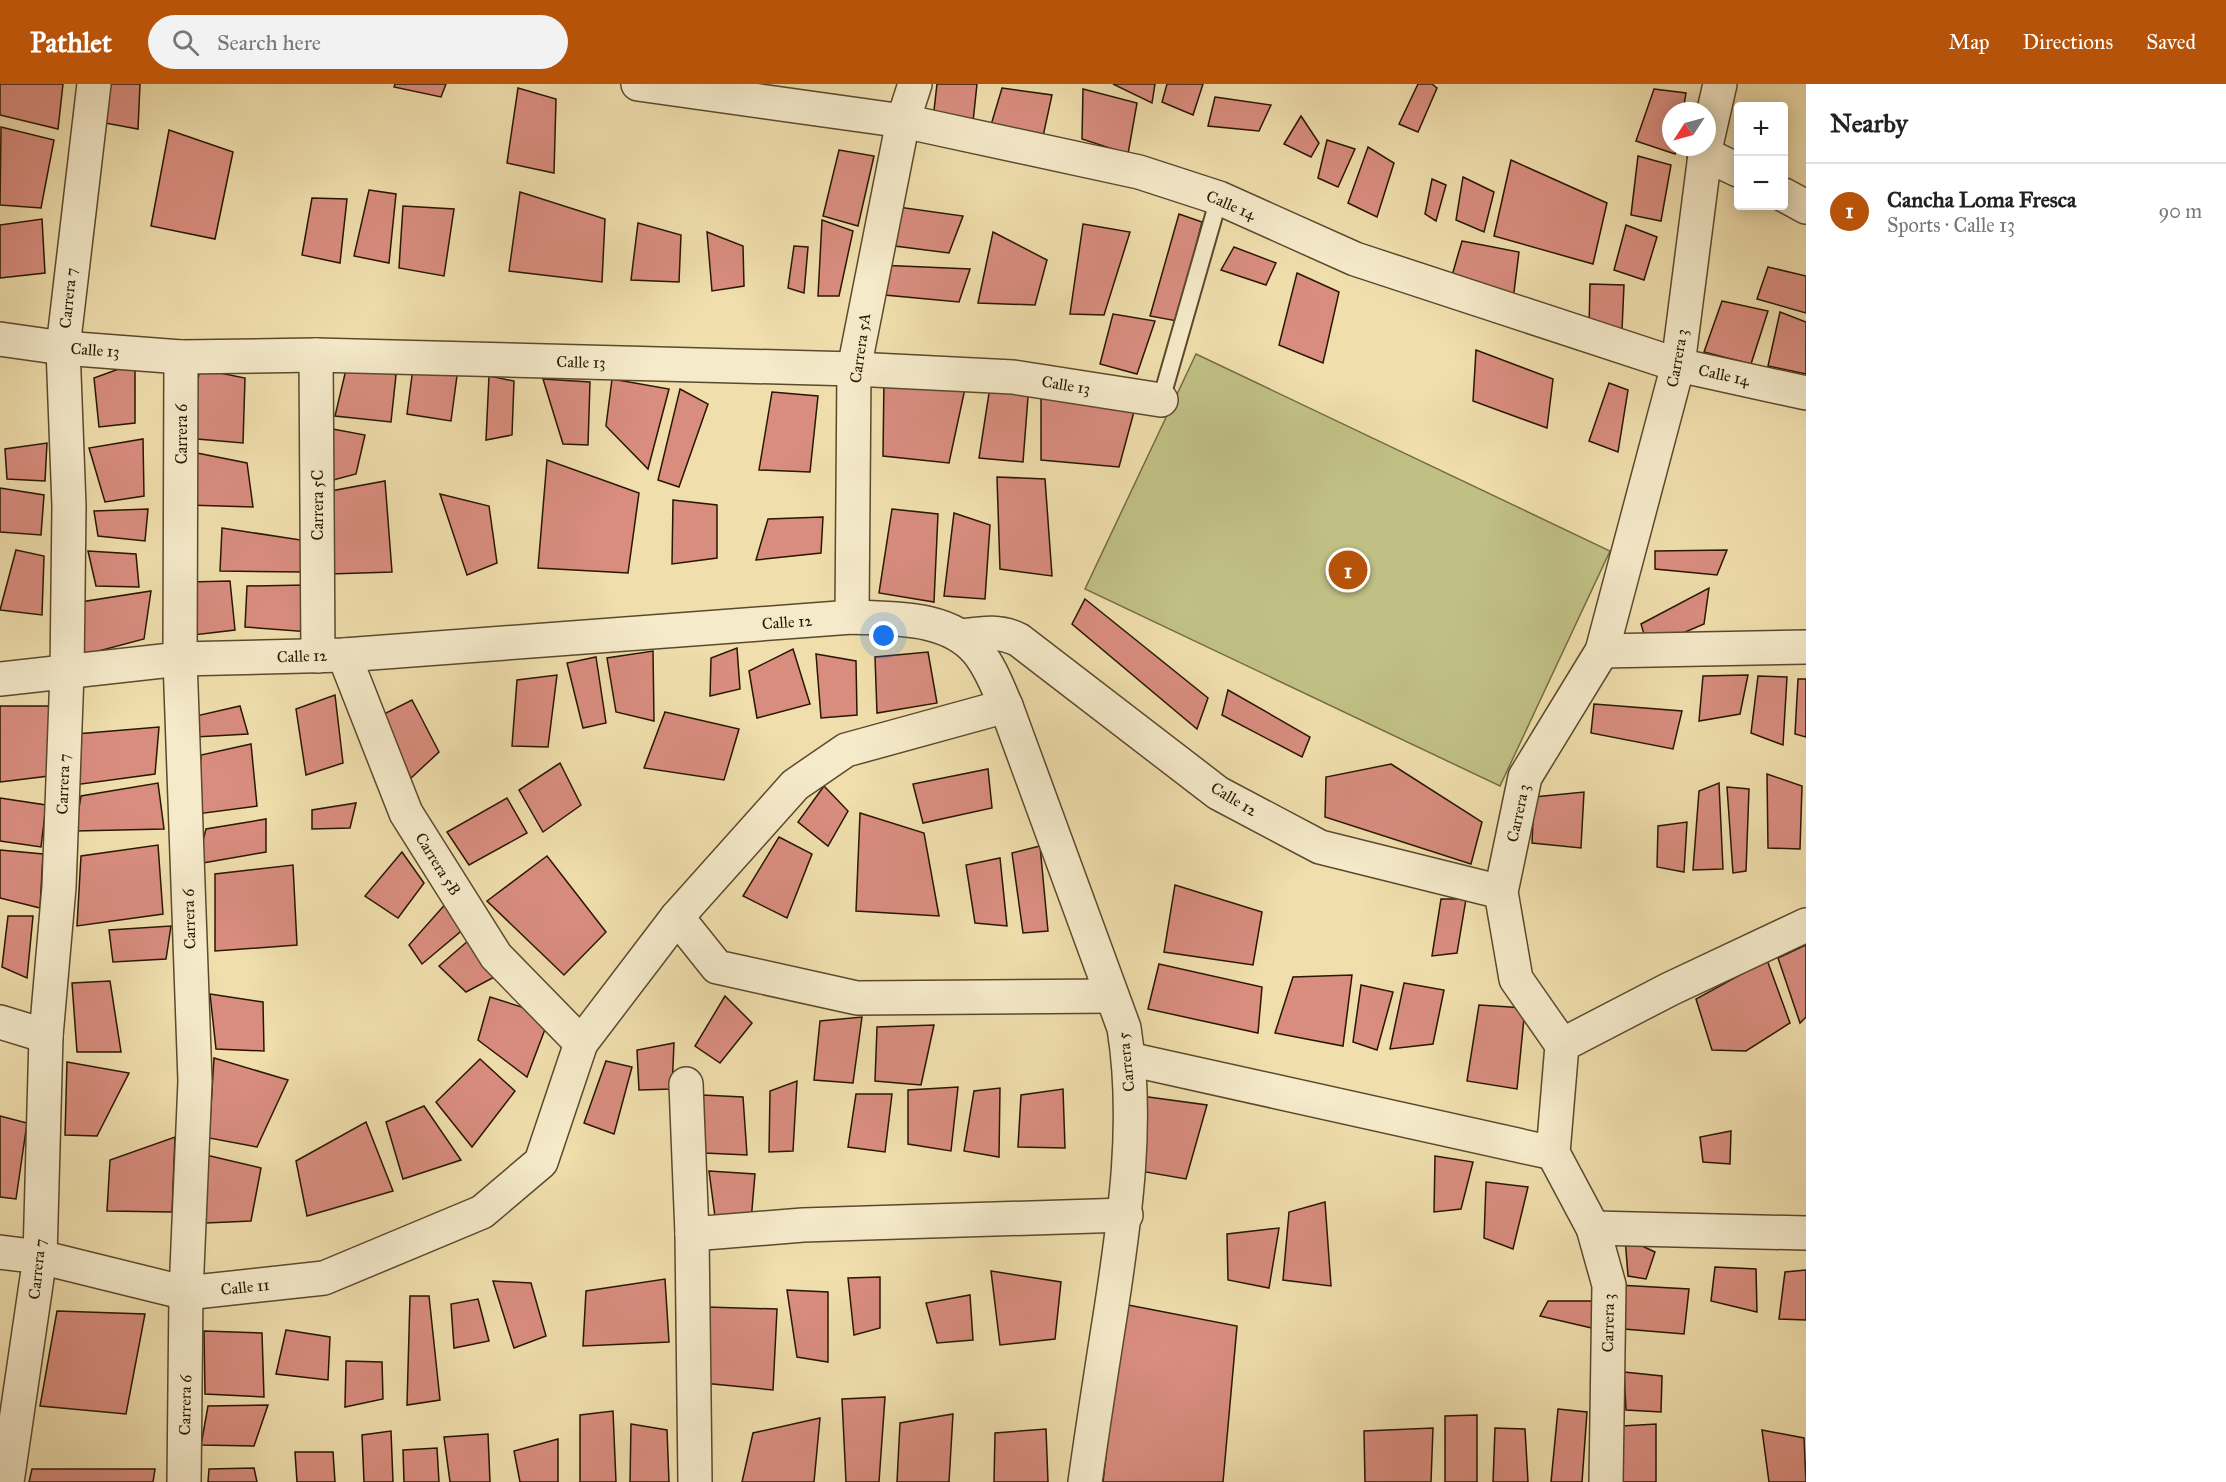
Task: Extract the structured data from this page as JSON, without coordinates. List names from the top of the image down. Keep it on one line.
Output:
{"streets":{"street":["Calle 14","Carrera 7","Carrera 5A","Calle 13","Carrera 3","Carrera 6","Carrera 5C","Calle 12","Carrera 5B","Carrera 5","Calle 11"]},"crossings":[["Calle 14","Carrera 5A"],["Calle 14","Carrera 3"],["Carrera 7","Calle 13"],["Carrera 7","Calle 12"],["Carrera 7","Calle 11"],["Carrera 5A","Calle 13"],["Carrera 5A","Calle 12"],["Calle 13","Carrera 6"],["Calle 13","Carrera 5C"],["Carrera 3","Calle 12"],["Carrera 6","Calle 12"],["Carrera 6","Calle 11"],["Carrera 5C","Calle 12"],["Carrera 5C","Carrera 5B"],["Calle 12","Carrera 5B"],["Calle 12","Carrera 5"],["Carrera 5B","Calle 11"],["Carrera 5","Calle 11"]],"north":"bottom left","page":{"header":"Pathlet","search":"Search here","nav":["Map","Directions","Saved"],"heading":"Nearby","map_buttons":["+","−"],"list":[{"mark":"1","name":"Cancha Loma Fresca","note":"Sports · Calle 13","value":"90 m"}],"pins":"1"}}
